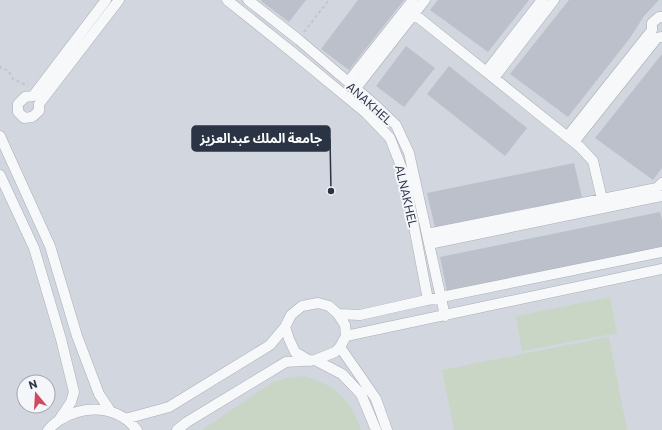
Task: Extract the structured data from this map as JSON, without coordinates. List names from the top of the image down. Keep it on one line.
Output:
{"streets":{"street":["ANAKHEL","ALNAKHEL"]},"places":["جامعة الملك عبدالعزيز"],"north":"top"}
